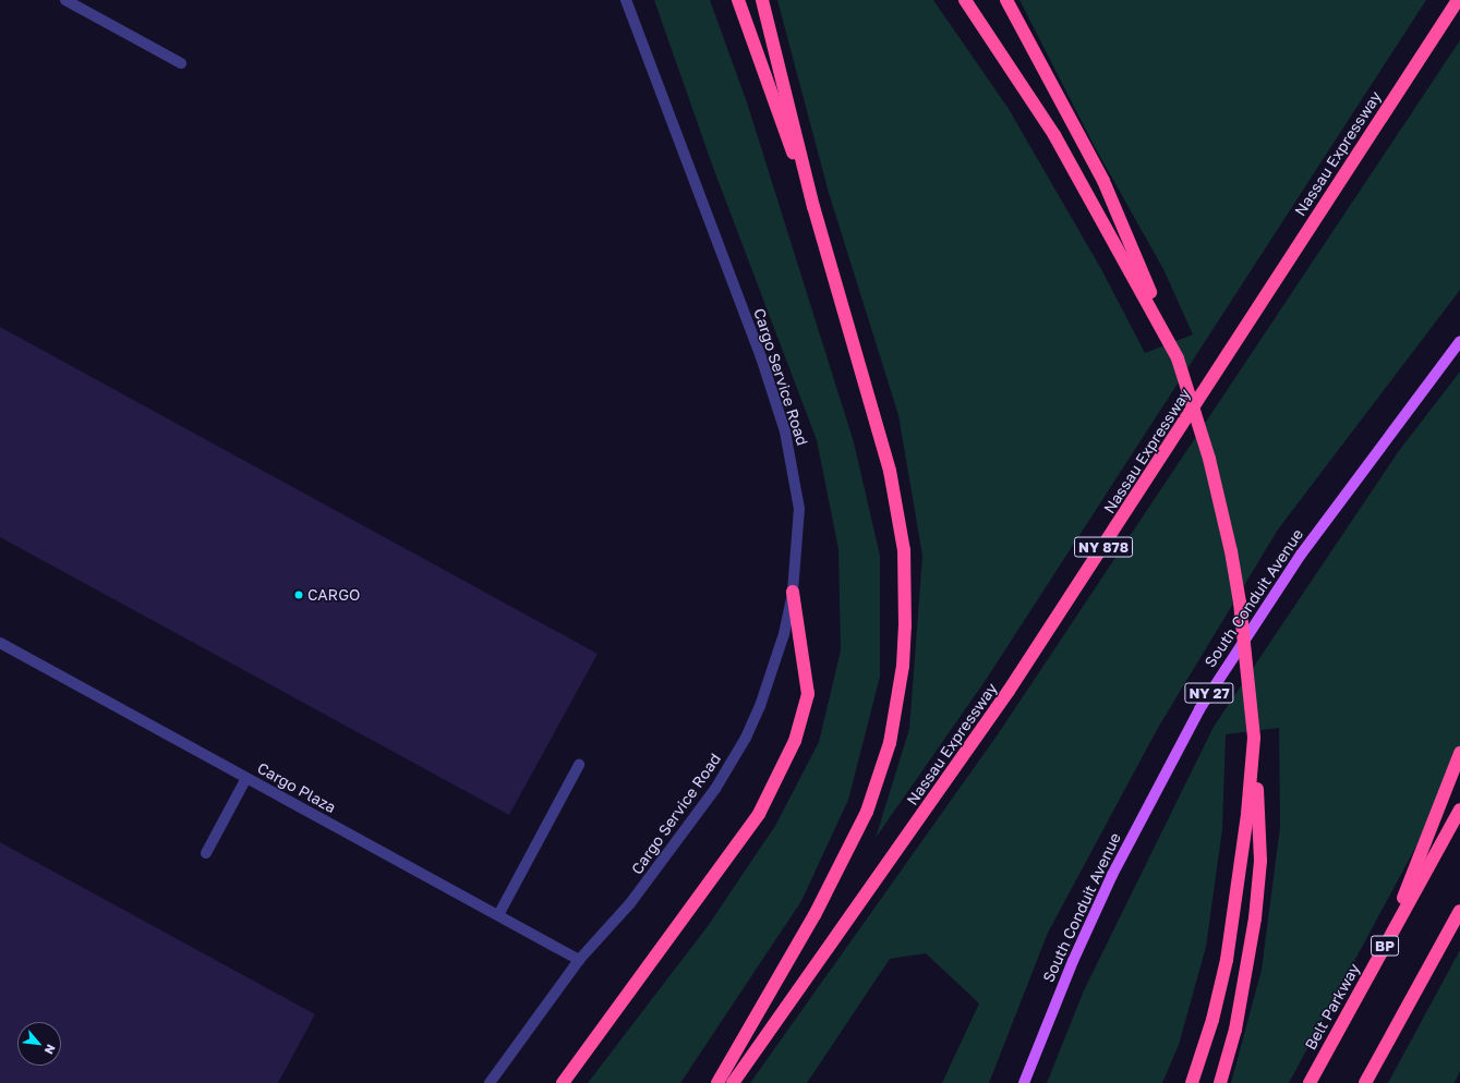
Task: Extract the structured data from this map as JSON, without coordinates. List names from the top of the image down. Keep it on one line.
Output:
{"streets":{"highway":["Nassau Expressway","NY 878","BP","Belt Parkway"],"main road":["South Conduit Avenue","NY 27"],"street":["Cargo Service Road","Cargo Plaza"]},"crossings":[["Cargo Service Road","Cargo Plaza"]],"places":["CARGO"],"north":"bottom right"}
